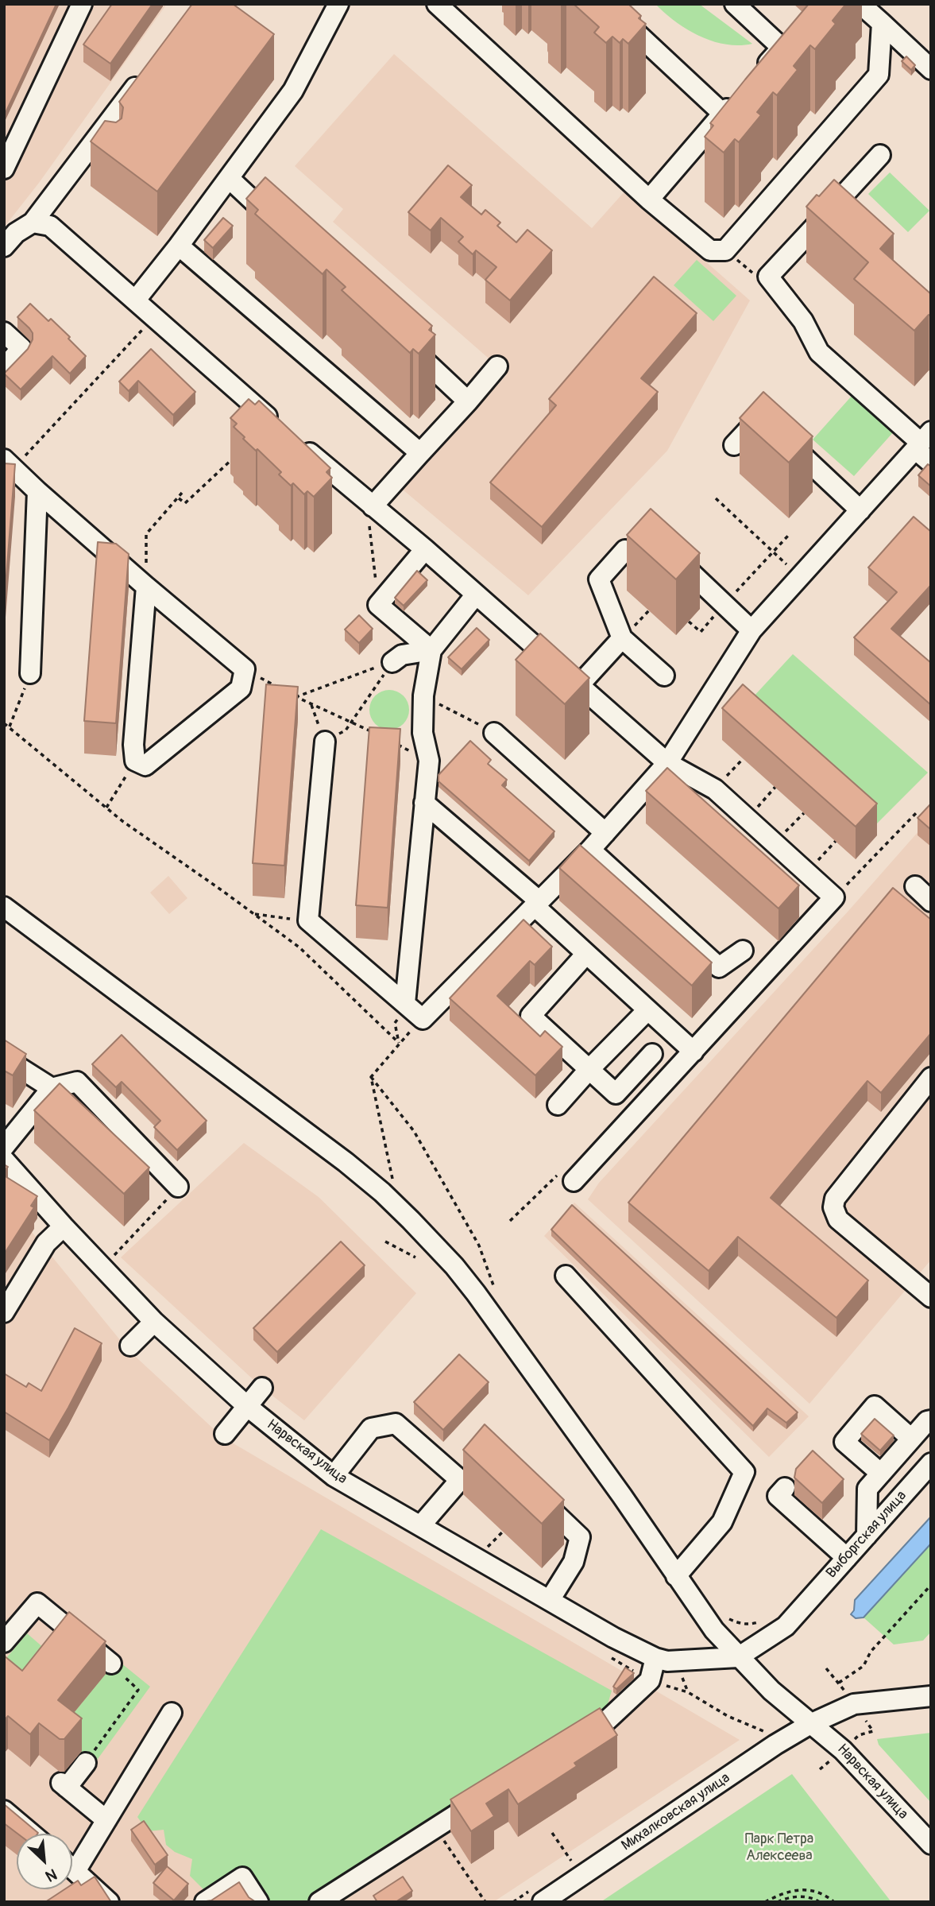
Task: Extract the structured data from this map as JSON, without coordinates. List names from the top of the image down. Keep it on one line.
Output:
{"streets":{"street":["Нарвская улица","Выборгская улица","Михалковская улица"]},"crossings":[["Нарвская улица","Выборгская улица"],["Нарвская улица","Михалковская улица"]],"parks":["Парк Петра Алексеева"],"north":"bottom right"}
